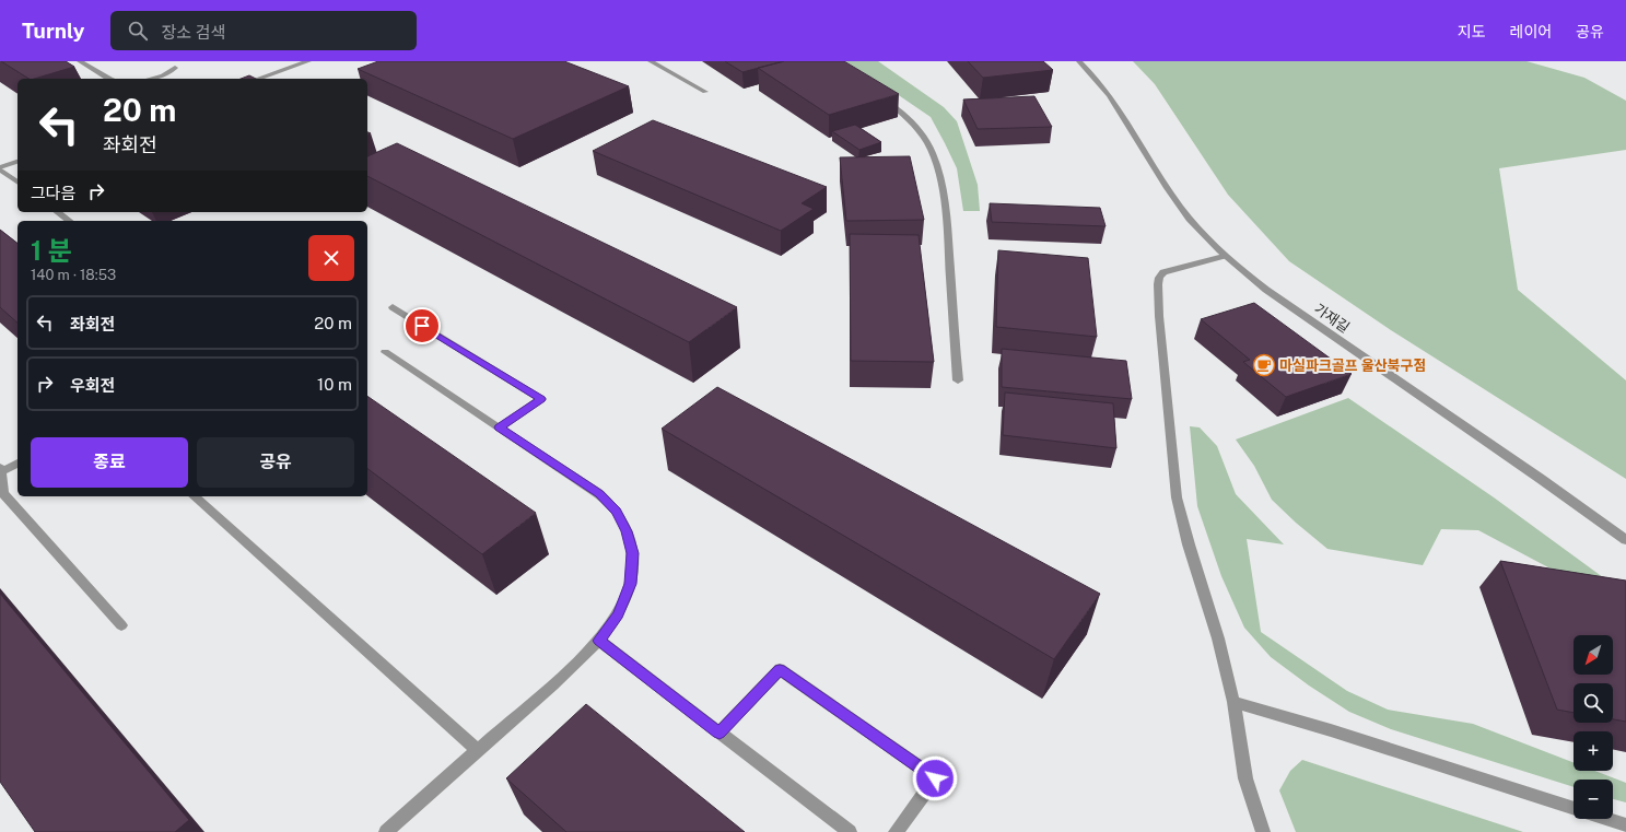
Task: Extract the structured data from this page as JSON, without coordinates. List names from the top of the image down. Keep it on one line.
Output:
{"streets":{"street":["가재길"]},"places":{"cafe":["마실파크골프 울산북구점"]},"north":"bottom left","page":{"header":"Turnly","search":"장소 검색","nav":["지도","레이어","공유"],"turn":["20 m","좌회전"],"then":"그다음","heading":["1 분","140 m · 18:53"],"list":[{"name":"좌회전","value":"20 m"},{"name":"우회전","value":"10 m"}],"buttons":["종료","공유"],"map_buttons":["+","−"]}}
